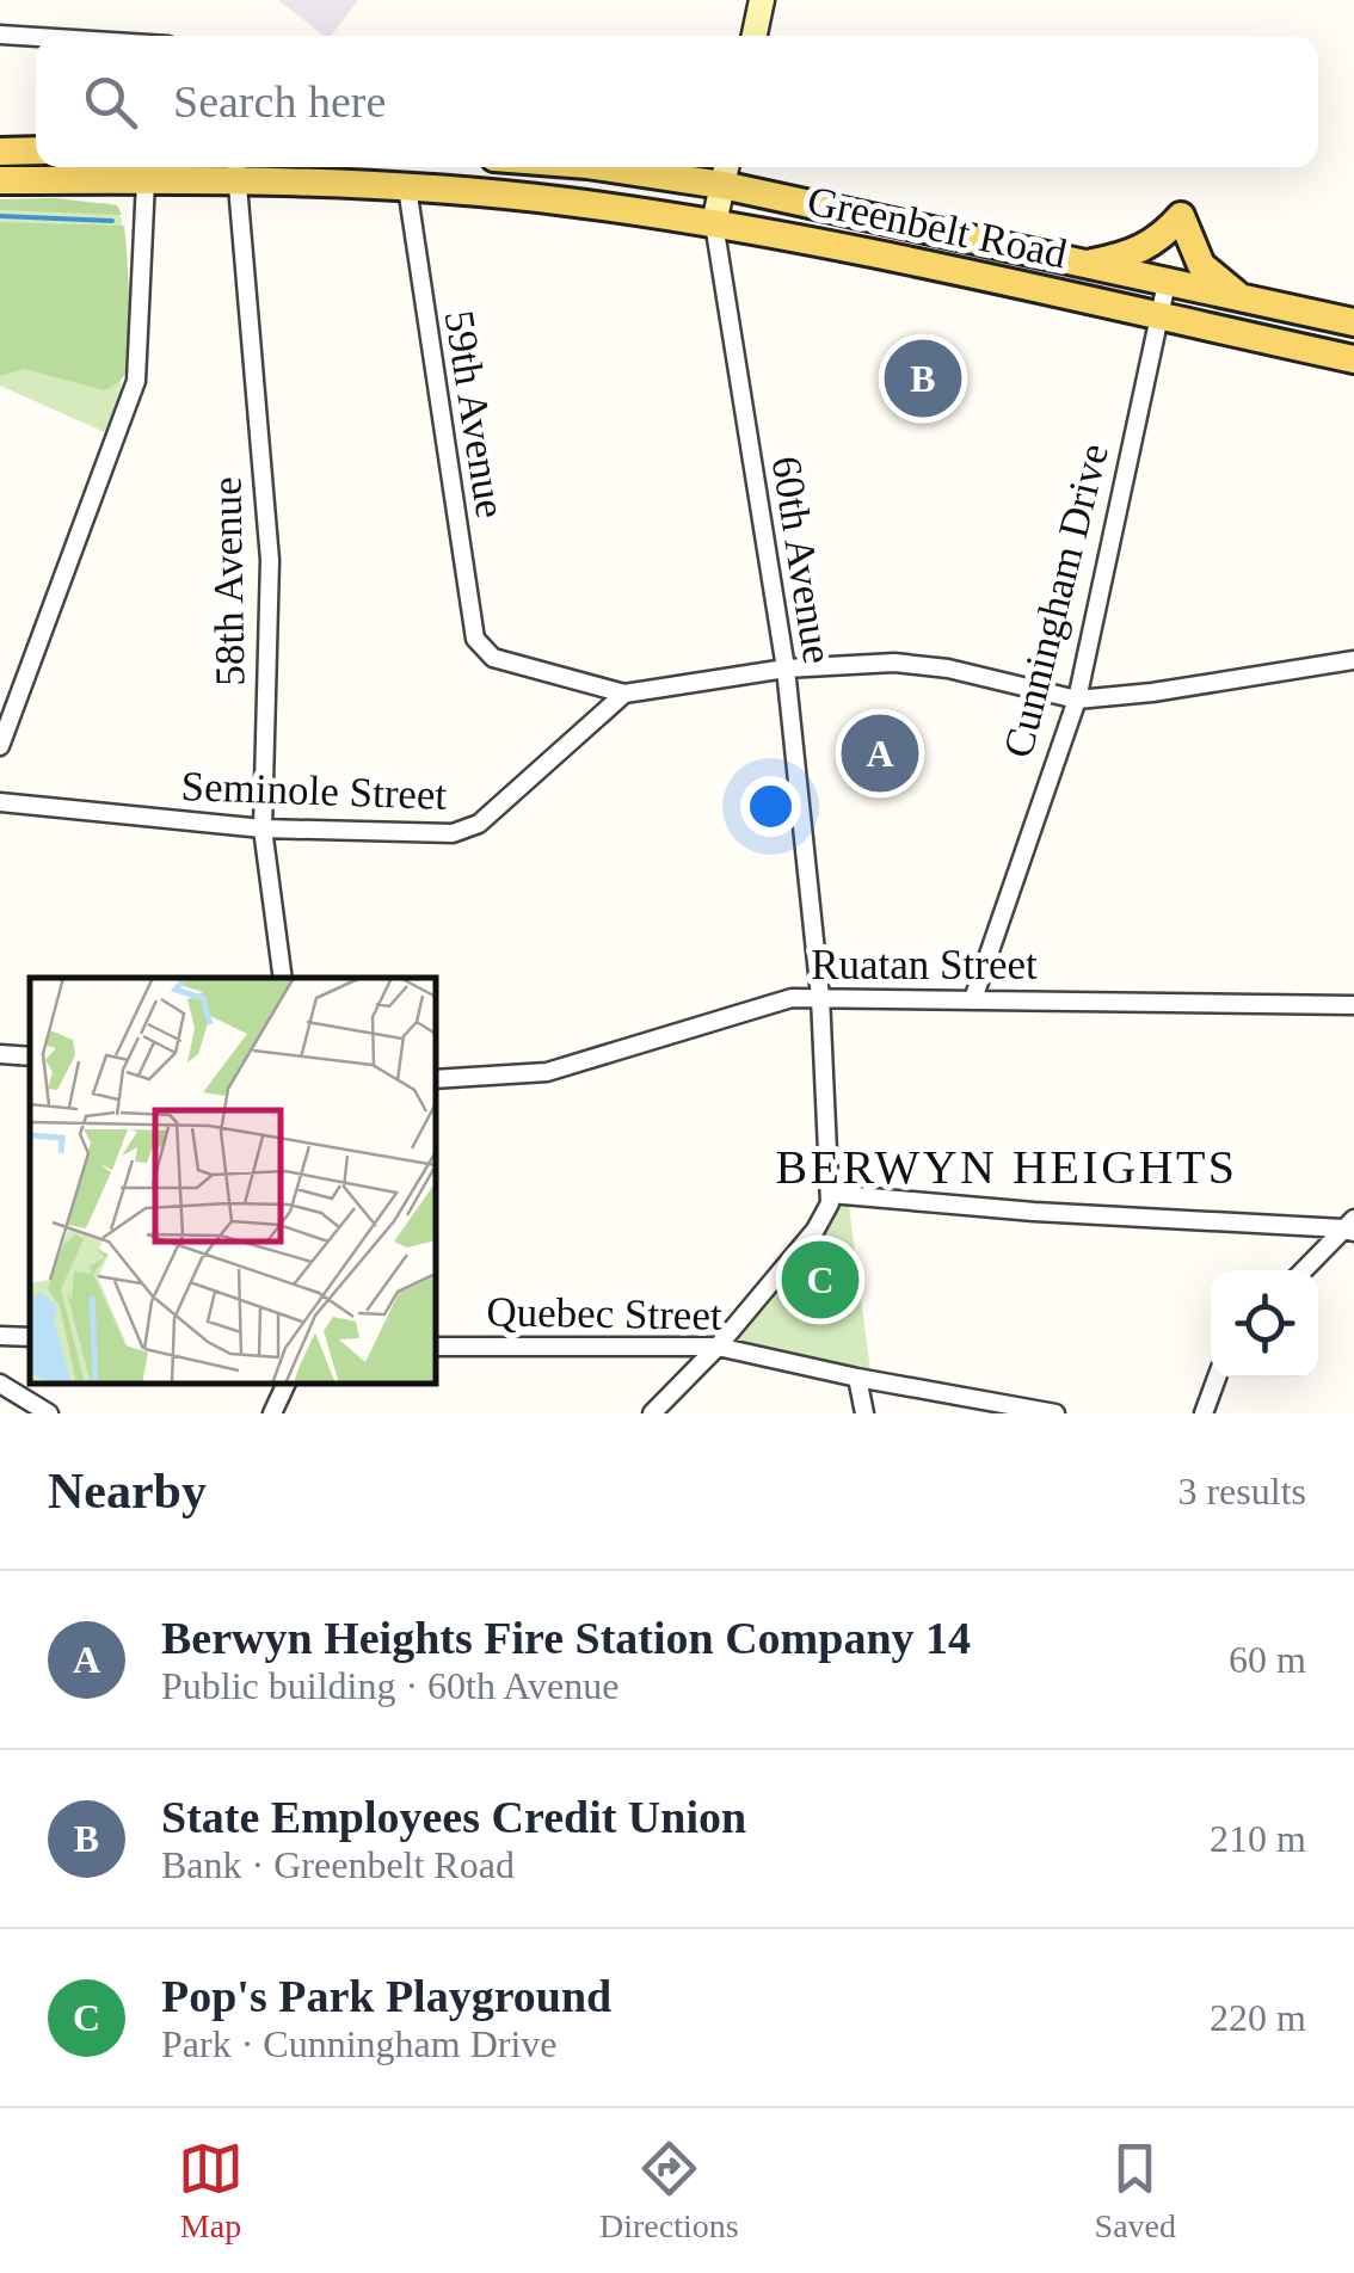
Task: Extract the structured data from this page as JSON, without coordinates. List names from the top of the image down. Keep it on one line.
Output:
{"streets":{"main road":["Greenbelt Road"],"street":["59th Avenue","60th Avenue","58th Avenue","Cunningham Drive","Seminole Street","Ruatan Street","Quebec Street"]},"crossings":[["Greenbelt Road","59th Avenue"],["Greenbelt Road","60th Avenue"],["Greenbelt Road","58th Avenue"],["Greenbelt Road","Cunningham Drive"],["59th Avenue","Seminole Street"],["60th Avenue","Ruatan Street"],["58th Avenue","Seminole Street"],["Cunningham Drive","Ruatan Street"]],"districts":["BERWYN HEIGHTS"],"page":{"search":"Search here","pins":["B","A","C"],"heading":["Nearby","3 results"],"list":[{"mark":"A","name":"Berwyn Heights Fire Station Company 14","note":"Public building · 60th Avenue","value":"60 m"},{"mark":"B","name":"State Employees Credit Union","note":"Bank · Greenbelt Road","value":"210 m"},{"mark":"C","name":"Pop's Park Playground","note":"Park · Cunningham Drive","value":"220 m"}],"nav":["Map","Directions","Saved"]}}
